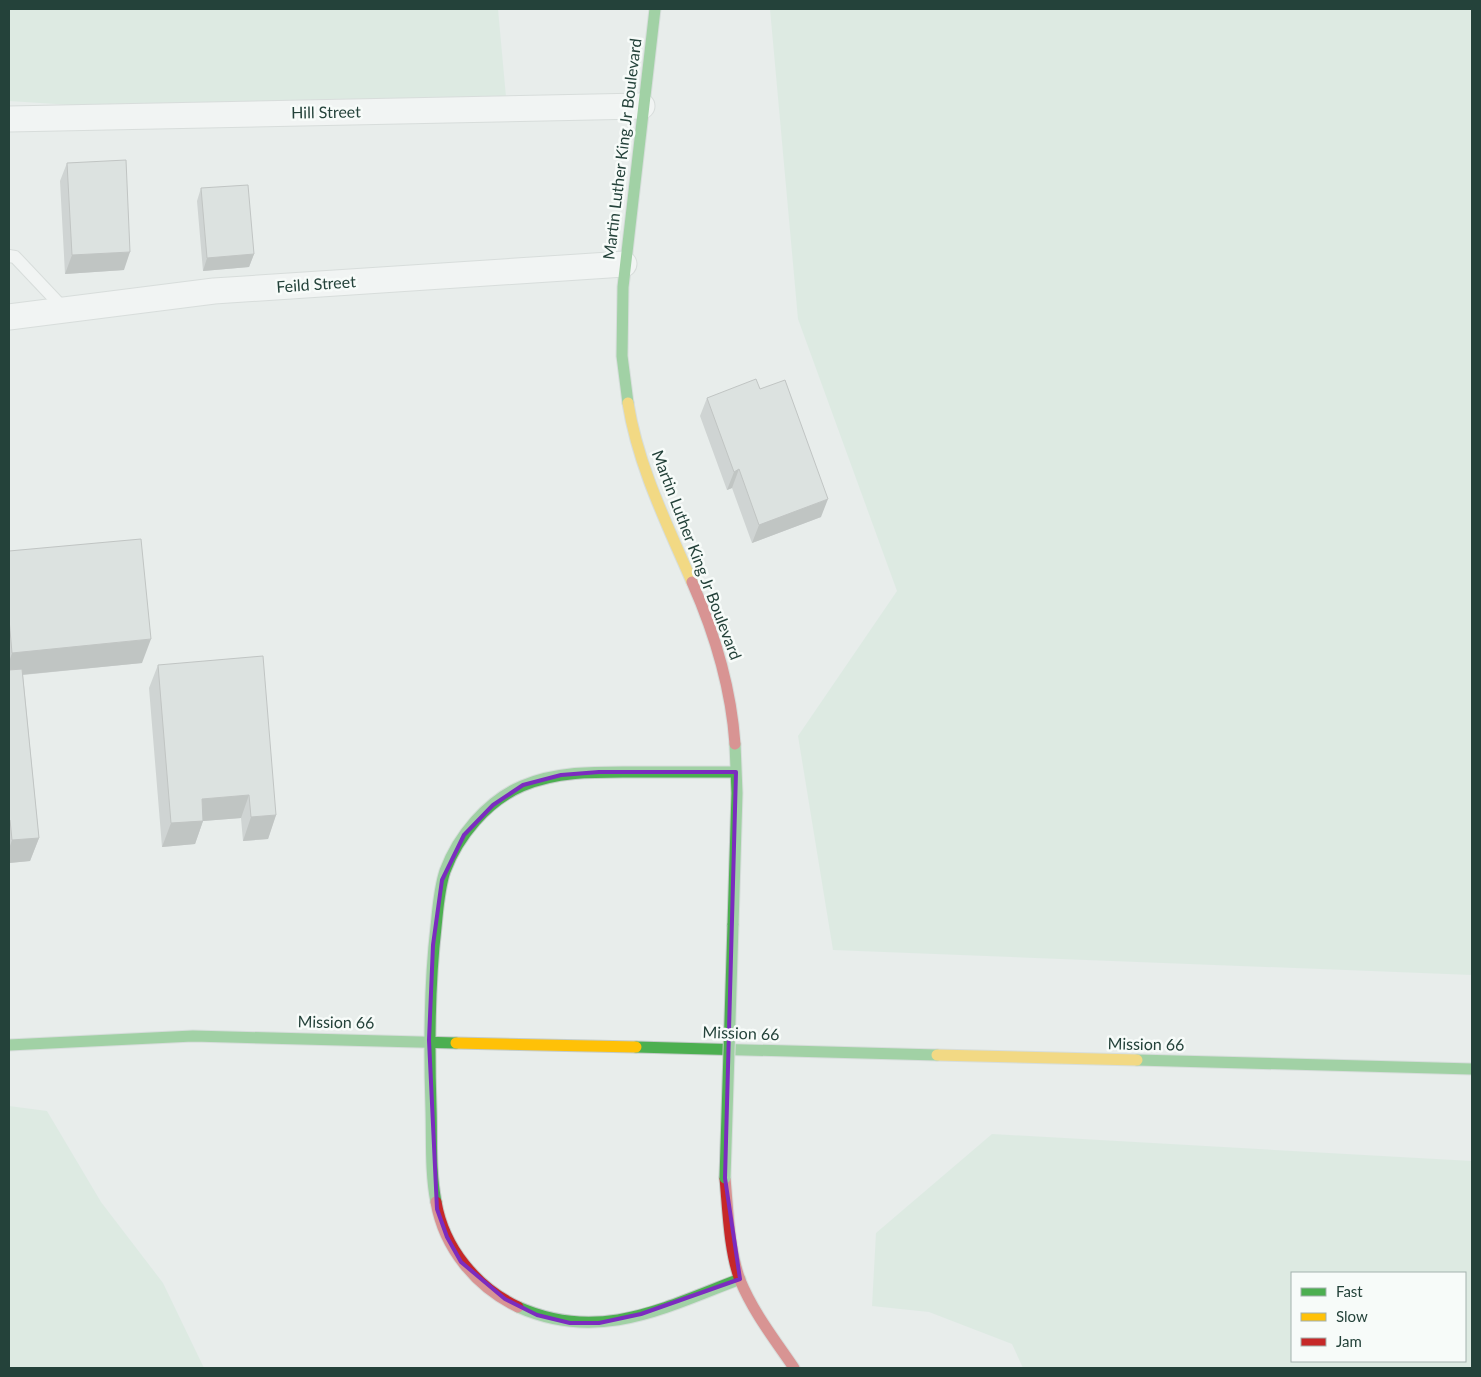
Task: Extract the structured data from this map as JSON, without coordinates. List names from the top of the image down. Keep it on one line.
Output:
{"streets":{"street":["Hill Street","Martin Luther King Jr Boulevard","Feild Street","Mission 66"]},"crossings":[["Hill Street","Martin Luther King Jr Boulevard"],["Martin Luther King Jr Boulevard","Feild Street"]],"legend":["Fast","Slow","Jam"]}
